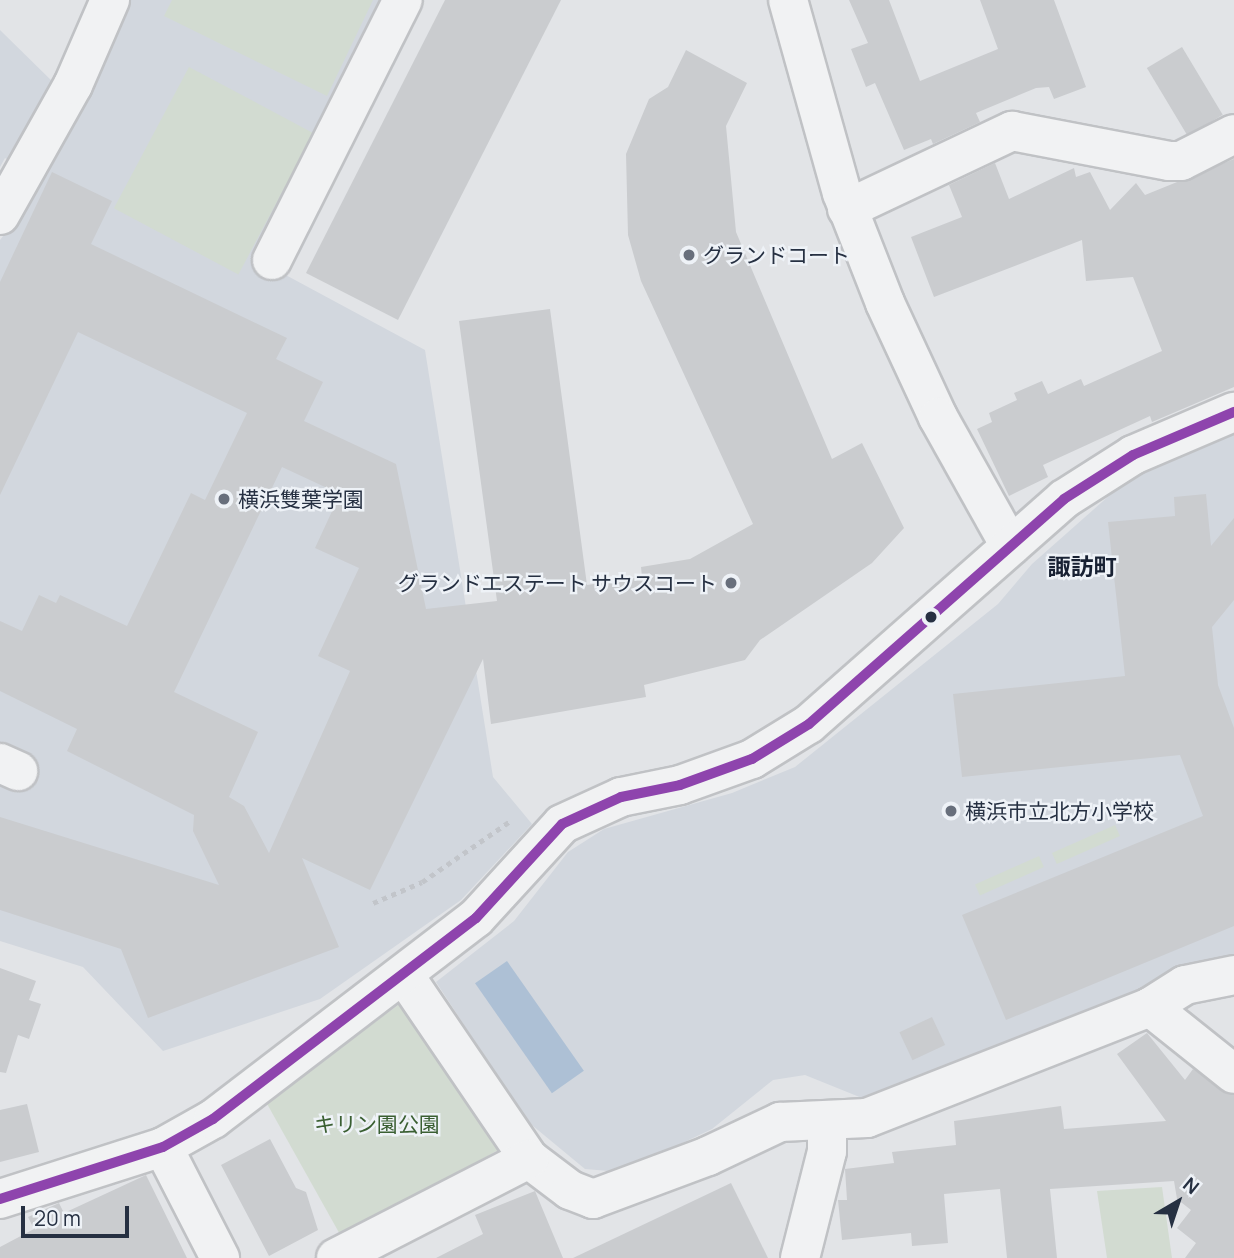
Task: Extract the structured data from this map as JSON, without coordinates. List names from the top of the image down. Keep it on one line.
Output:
{"districts":["諏訪町"],"parks":["キリン園公園"],"places":["グランドコート","横浜雙葉学園","グランドエステート サウスコート","横浜市立北方小学校"],"lines":["transit line 20"],"scale_bar":"20 m","north":"top right"}
